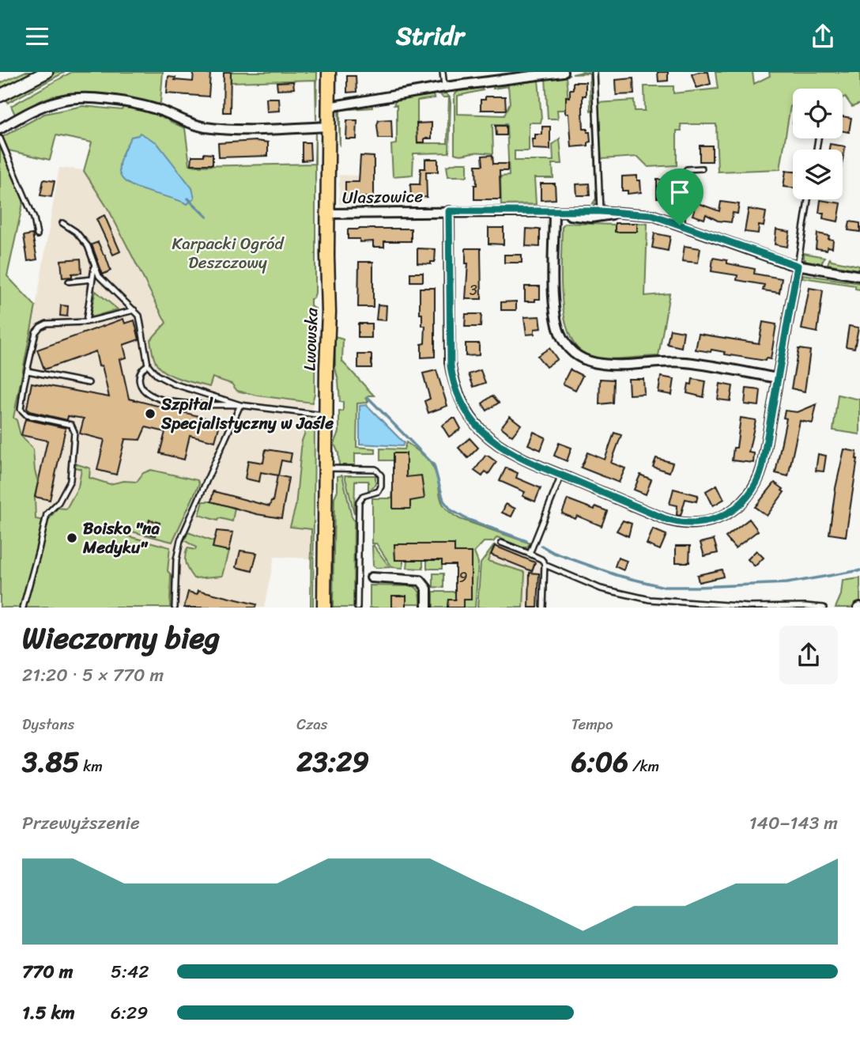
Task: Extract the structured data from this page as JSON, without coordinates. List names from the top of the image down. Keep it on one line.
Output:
{"streets":{"main road":["Lwowska"],"street":["Ulaszowice"]},"crossings":[["Ulaszowice","Lwowska"]],"parks":["Karpacki Ogród Deszczowy"],"places":["Szpital Specjalistyczny w Jaśle","Boisko \"na Medyku\""],"house_numbers":["3","9"],"page":{"header":"Stridr","heading":["Wieczorny bieg","21:20 · 5 × 770 m"],"stats":[["Dystans","3.85 km"],["Czas","23:29"],["Tempo","6:06 /km"]],"chart":["Przewyższenie","140–143 m"],"list":[{"name":"770 m","note":"5:42"},{"name":"1.5 km","note":"6:29"}]}}
